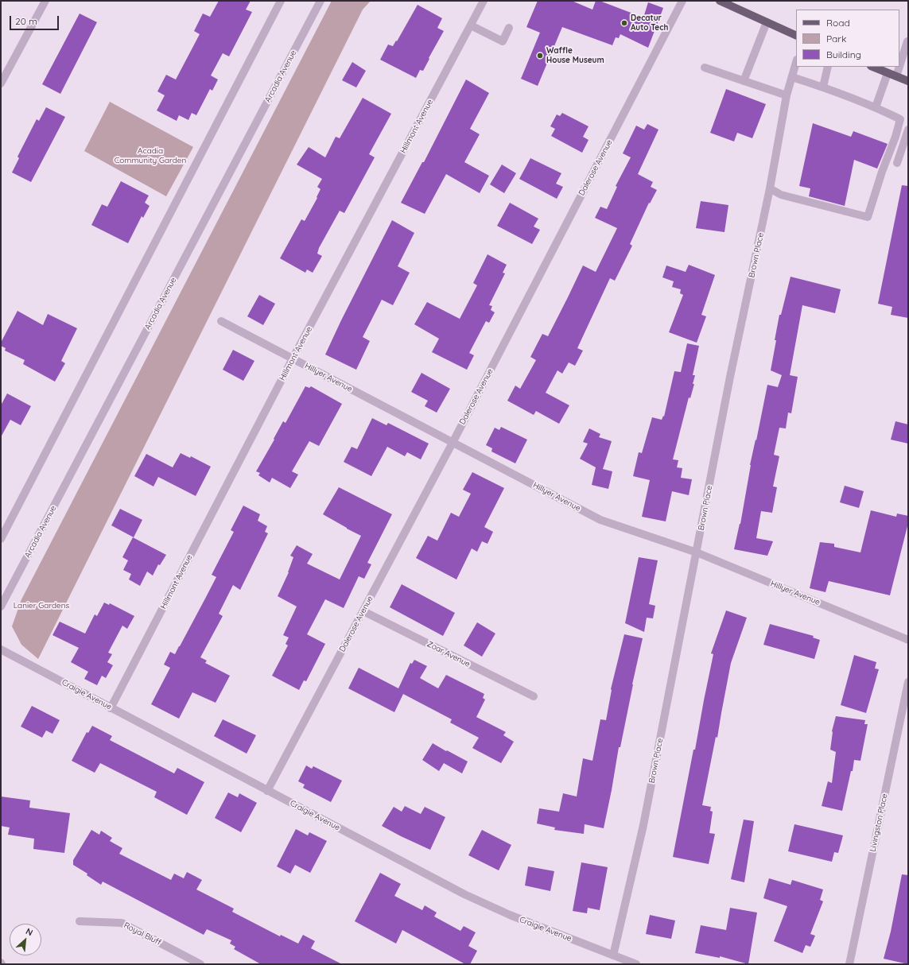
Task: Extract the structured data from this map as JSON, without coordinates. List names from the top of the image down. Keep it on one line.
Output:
{"streets":{"street":["Arcadia Avenue","Hillmont Avenue","Dalerose Avenue","Brown Place","Hillyer Avenue","Zoar Avenue","Craigie Avenue","Livingston Place","Royal Bluff"]},"crossings":[["Hillmont Avenue","Hillyer Avenue"],["Hillmont Avenue","Craigie Avenue"],["Dalerose Avenue","Hillyer Avenue"],["Dalerose Avenue","Zoar Avenue"],["Dalerose Avenue","Craigie Avenue"],["Brown Place","Hillyer Avenue"],["Brown Place","Craigie Avenue"]],"parks":["Acadia Community Garden","Lanier Gardens"],"places":["Decatur Auto Tech","Waffle House Museum"],"legend":["Road","Park","Building"],"scale_bar":"20 m","north":"top right"}
